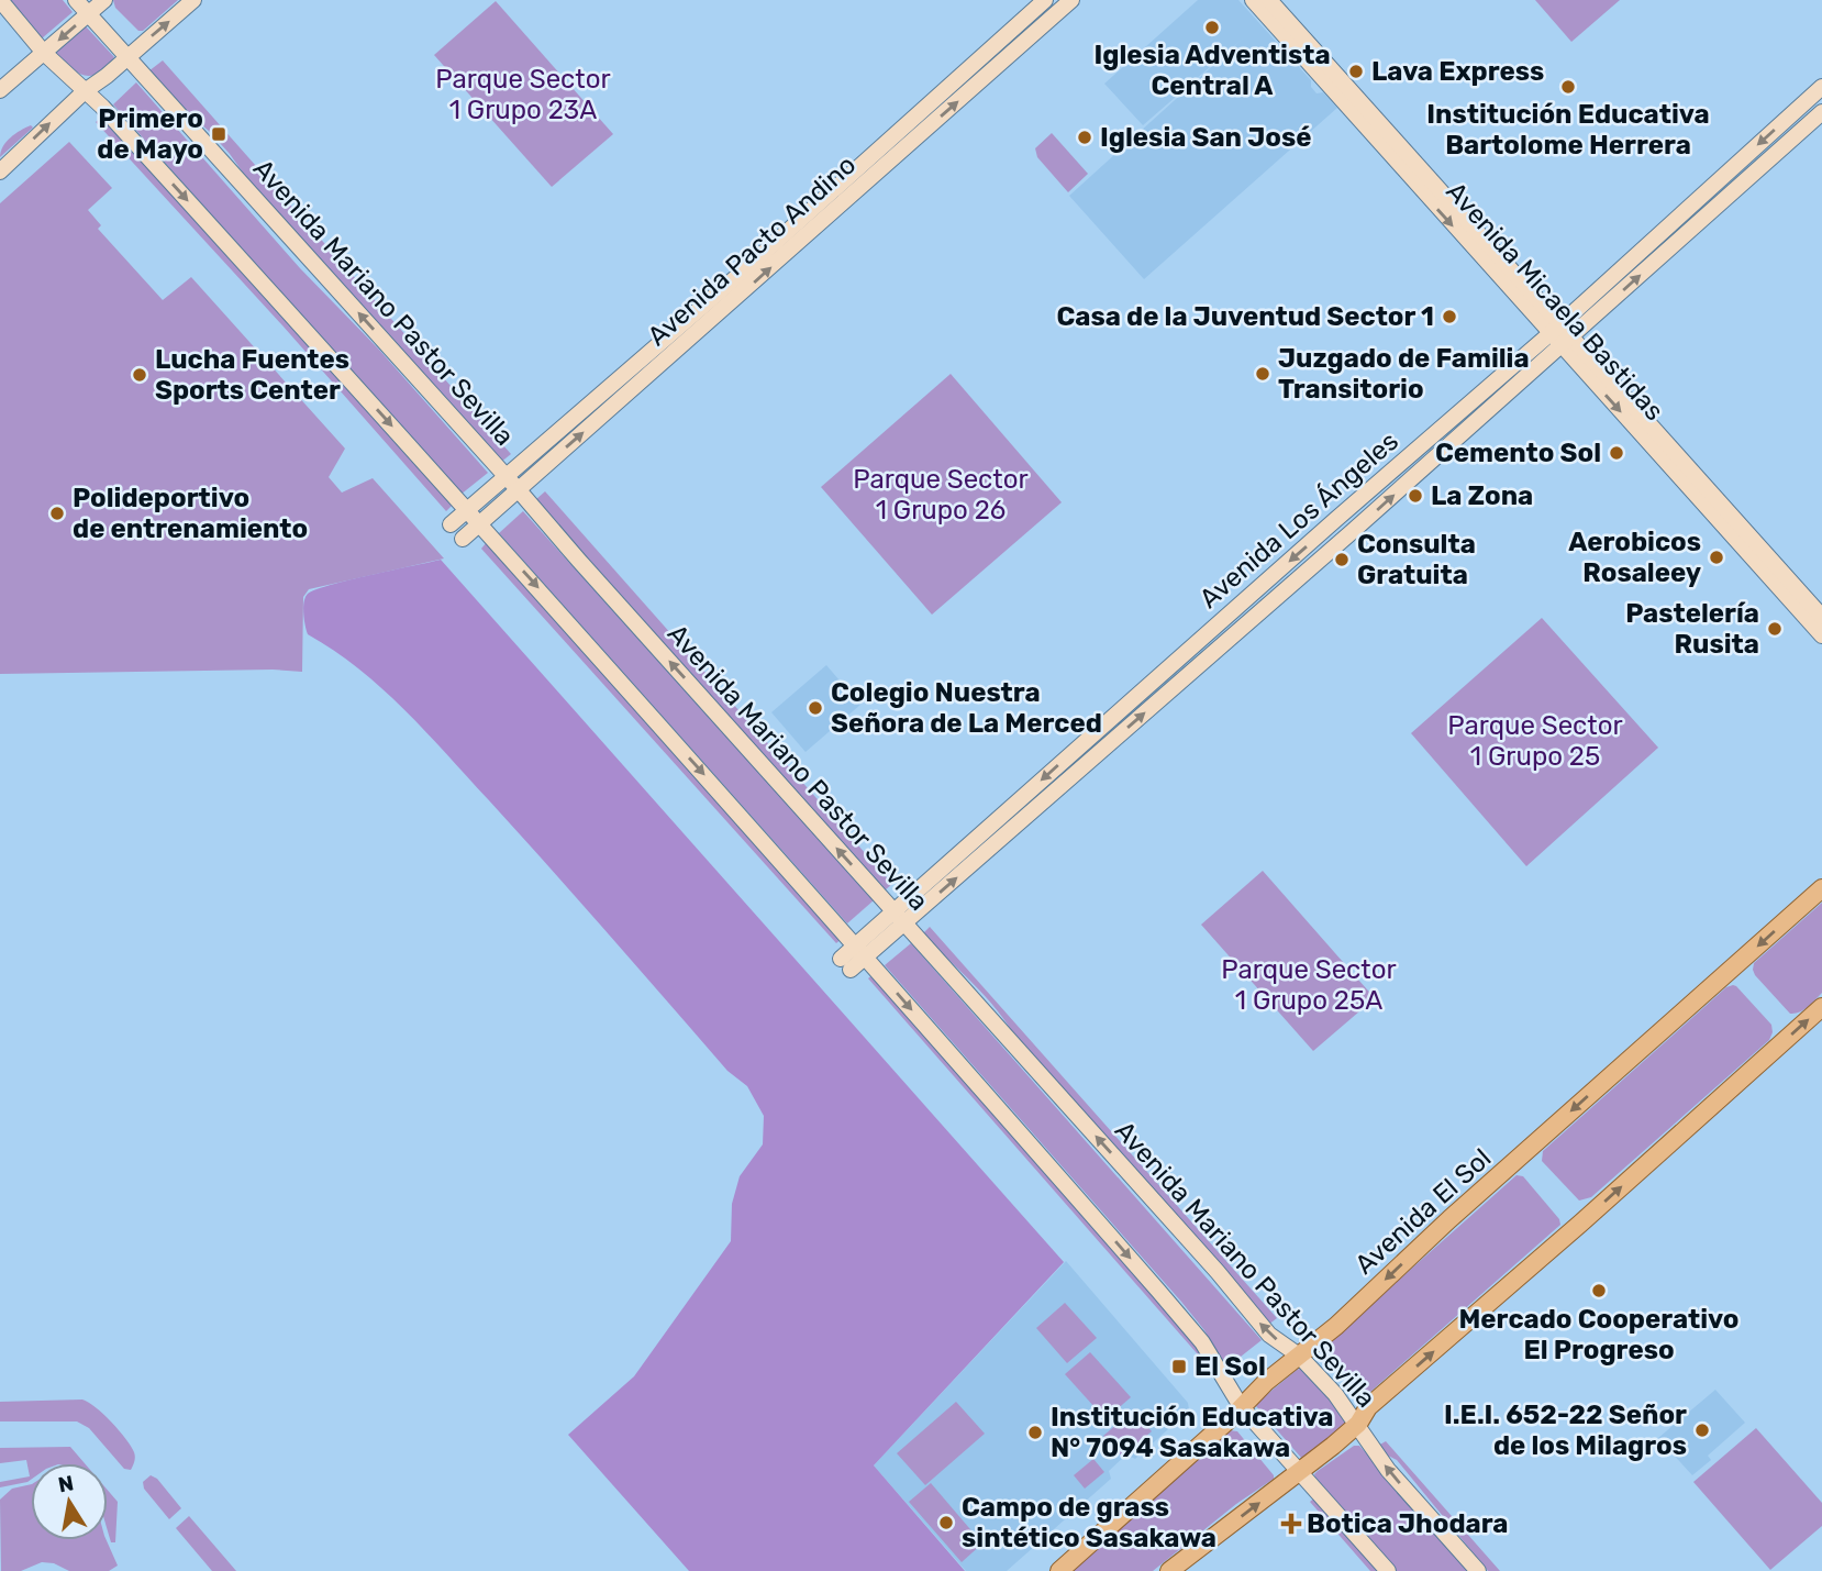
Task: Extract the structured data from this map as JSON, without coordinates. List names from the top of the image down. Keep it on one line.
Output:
{"streets":{"main road":["Avenida El Sol"],"street":["Avenida Pacto Andino","Avenida Micaela Bastidas","Avenida Mariano Pastor Sevilla","Avenida Los Ángeles"]},"crossings":[["Avenida Pacto Andino","Avenida Mariano Pastor Sevilla"],["Avenida Micaela Bastidas","Avenida Los Ángeles"],["Avenida Mariano Pastor Sevilla","Avenida Los Ángeles"],["Avenida Mariano Pastor Sevilla","Avenida El Sol"]],"parks":["Parque Sector 1 Grupo 23A","Parque Sector 1 Grupo 26","Parque Sector 1 Grupo 25","Parque Sector 1 Grupo 25A"],"places":{"other":["Iglesia Adventista Central A","Lava Express","Institución Educativa Bartolome Herrera","Iglesia San José","Casa de la Juventud Sector 1","Juzgado de Familia Transitorio","Lucha Fuentes Sports Center","Cemento Sol","La Zona","Polideportivo de entrenamiento","Aerobicos Rosaleey","Consulta Gratuita","Pastelería Rusita","Colegio Nuestra Señora de La Merced","Mercado Cooperativo El Progreso","I.E.I. 652-22 Señor de los Milagros","Institución Educativa N° 7094 Sasakawa","Campo de grass sintético Sasakawa"],"transit":["Primero de Mayo","El Sol"],"health":["Botica Jhodara"]},"north":"top"}
